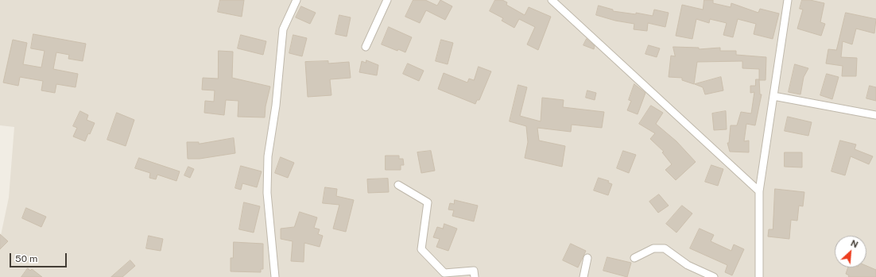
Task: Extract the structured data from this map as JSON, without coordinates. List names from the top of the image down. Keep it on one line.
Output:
{"scale_bar":"50 m","north":"top right"}
